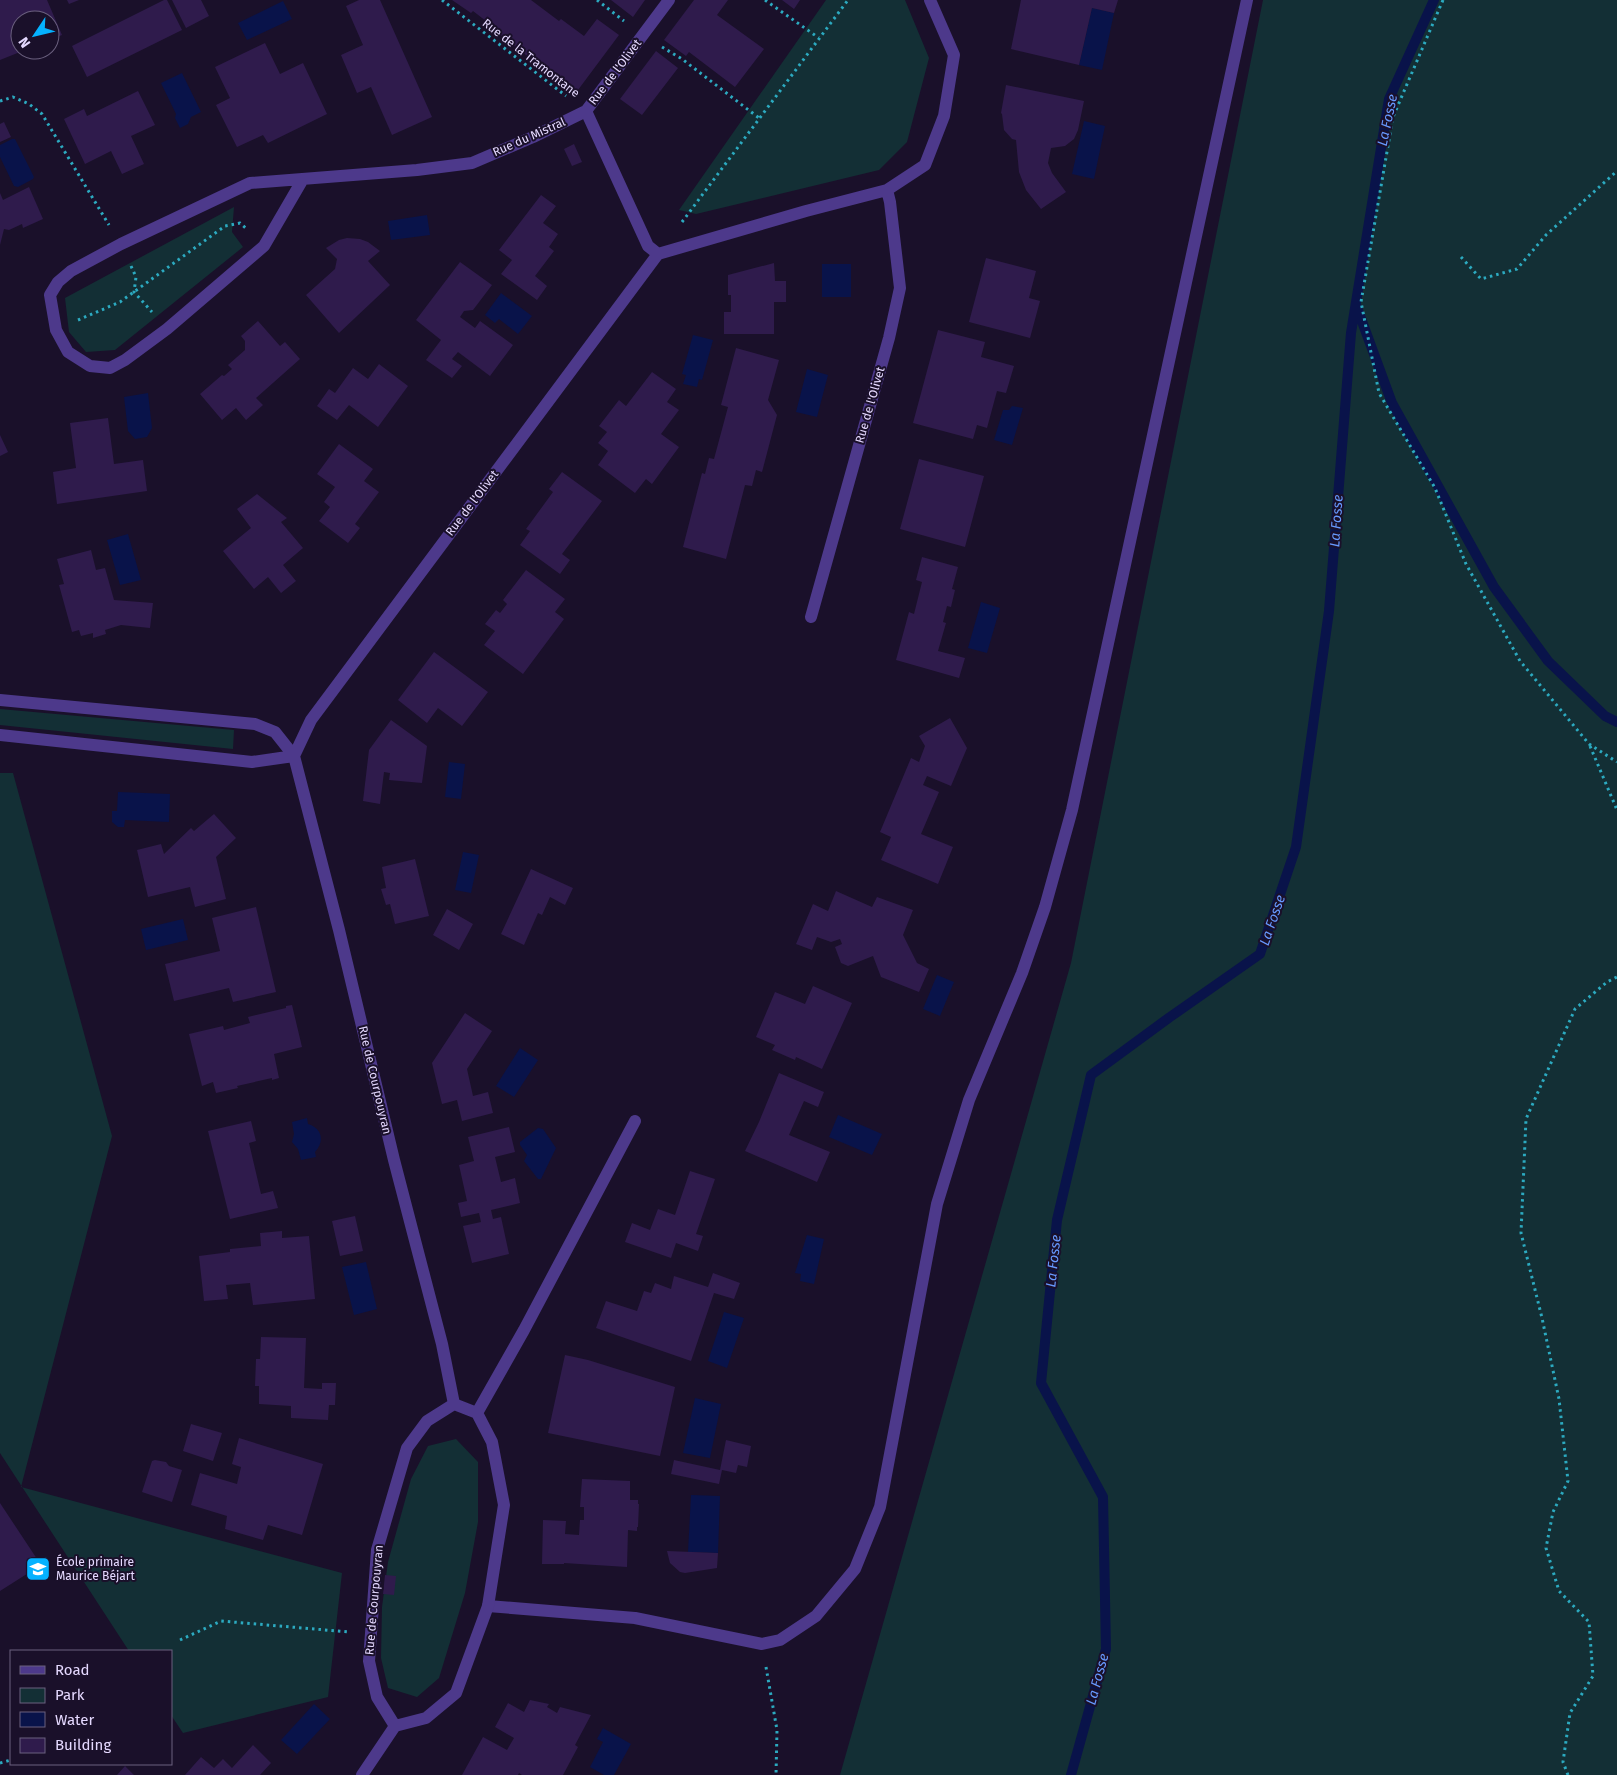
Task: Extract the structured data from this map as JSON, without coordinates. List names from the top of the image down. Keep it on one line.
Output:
{"streets":{"street":["Rue de l'Olivet","Rue du Mistral","Rue de Courpouyran"],"path":["Rue de la Tramontane"]},"crossings":[["Rue de la Tramontane","Rue de l'Olivet"],["Rue de la Tramontane","Rue du Mistral"],["Rue de l'Olivet","Rue du Mistral"],["Rue de l'Olivet","Rue de Courpouyran"]],"water":["La Fosse"],"places":{"school or university":["École primaire Maurice Béjart"]},"legend":["Road","Park","Water","Building"],"north":"bottom left"}
